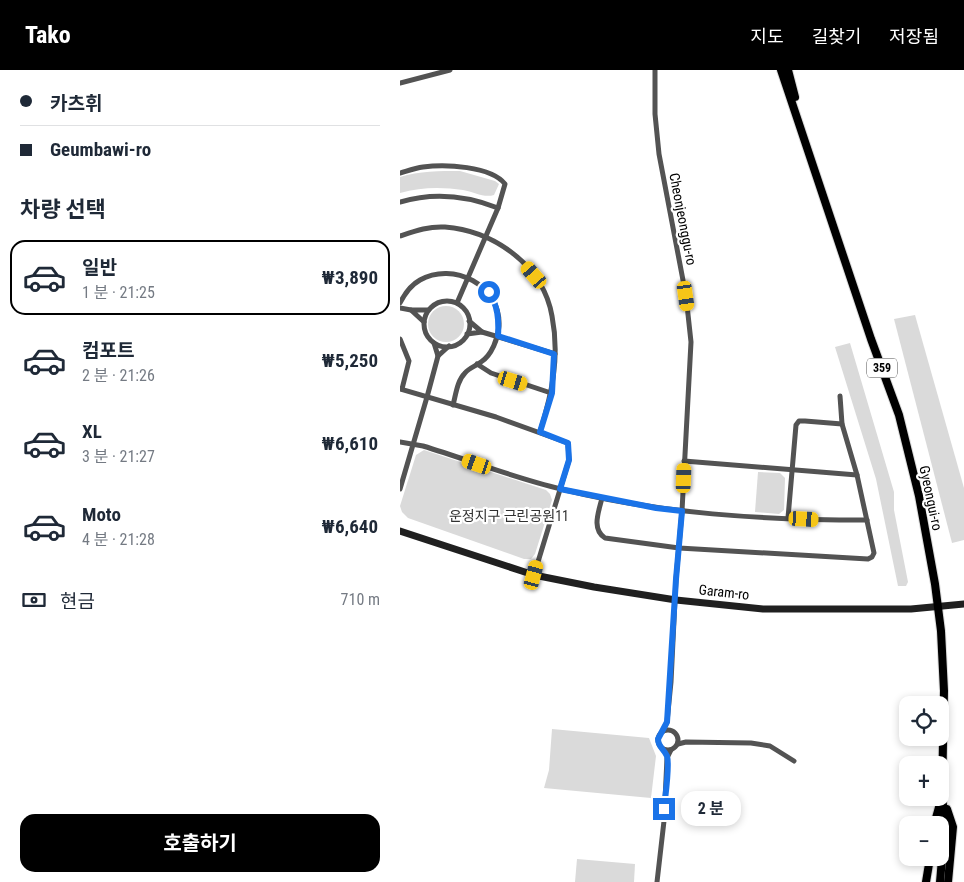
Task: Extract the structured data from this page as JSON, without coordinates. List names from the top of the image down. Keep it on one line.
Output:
{"streets":{"main road":["359","Gyeongui-ro"],"street":["Cheonjeonggu-ro","Garam-ro"]},"crossings":[["Cheonjeonggu-ro","Garam-ro"],["Gyeongui-ro","Garam-ro"]],"parks":["운정지구 근린공원11"],"page":{"header":"Tako","nav":["지도","길찾기","저장됨"],"banner":["카츠휘","Geumbawi-ro"],"heading":"차량 선택","list":[{"name":"일반","note":"1 분 · 21:25","value":"₩3,890"},{"name":"컴포트","note":"2 분 · 21:26","value":"₩5,250"},{"name":"XL","note":"3 분 · 21:27","value":"₩6,610"},{"name":"Moto","note":"4 분 · 21:28","value":"₩6,640"}],"pay":["현금","710 m"],"map_buttons":["+","−"],"bubble":"2 분","buttons":"호출하기"}}
